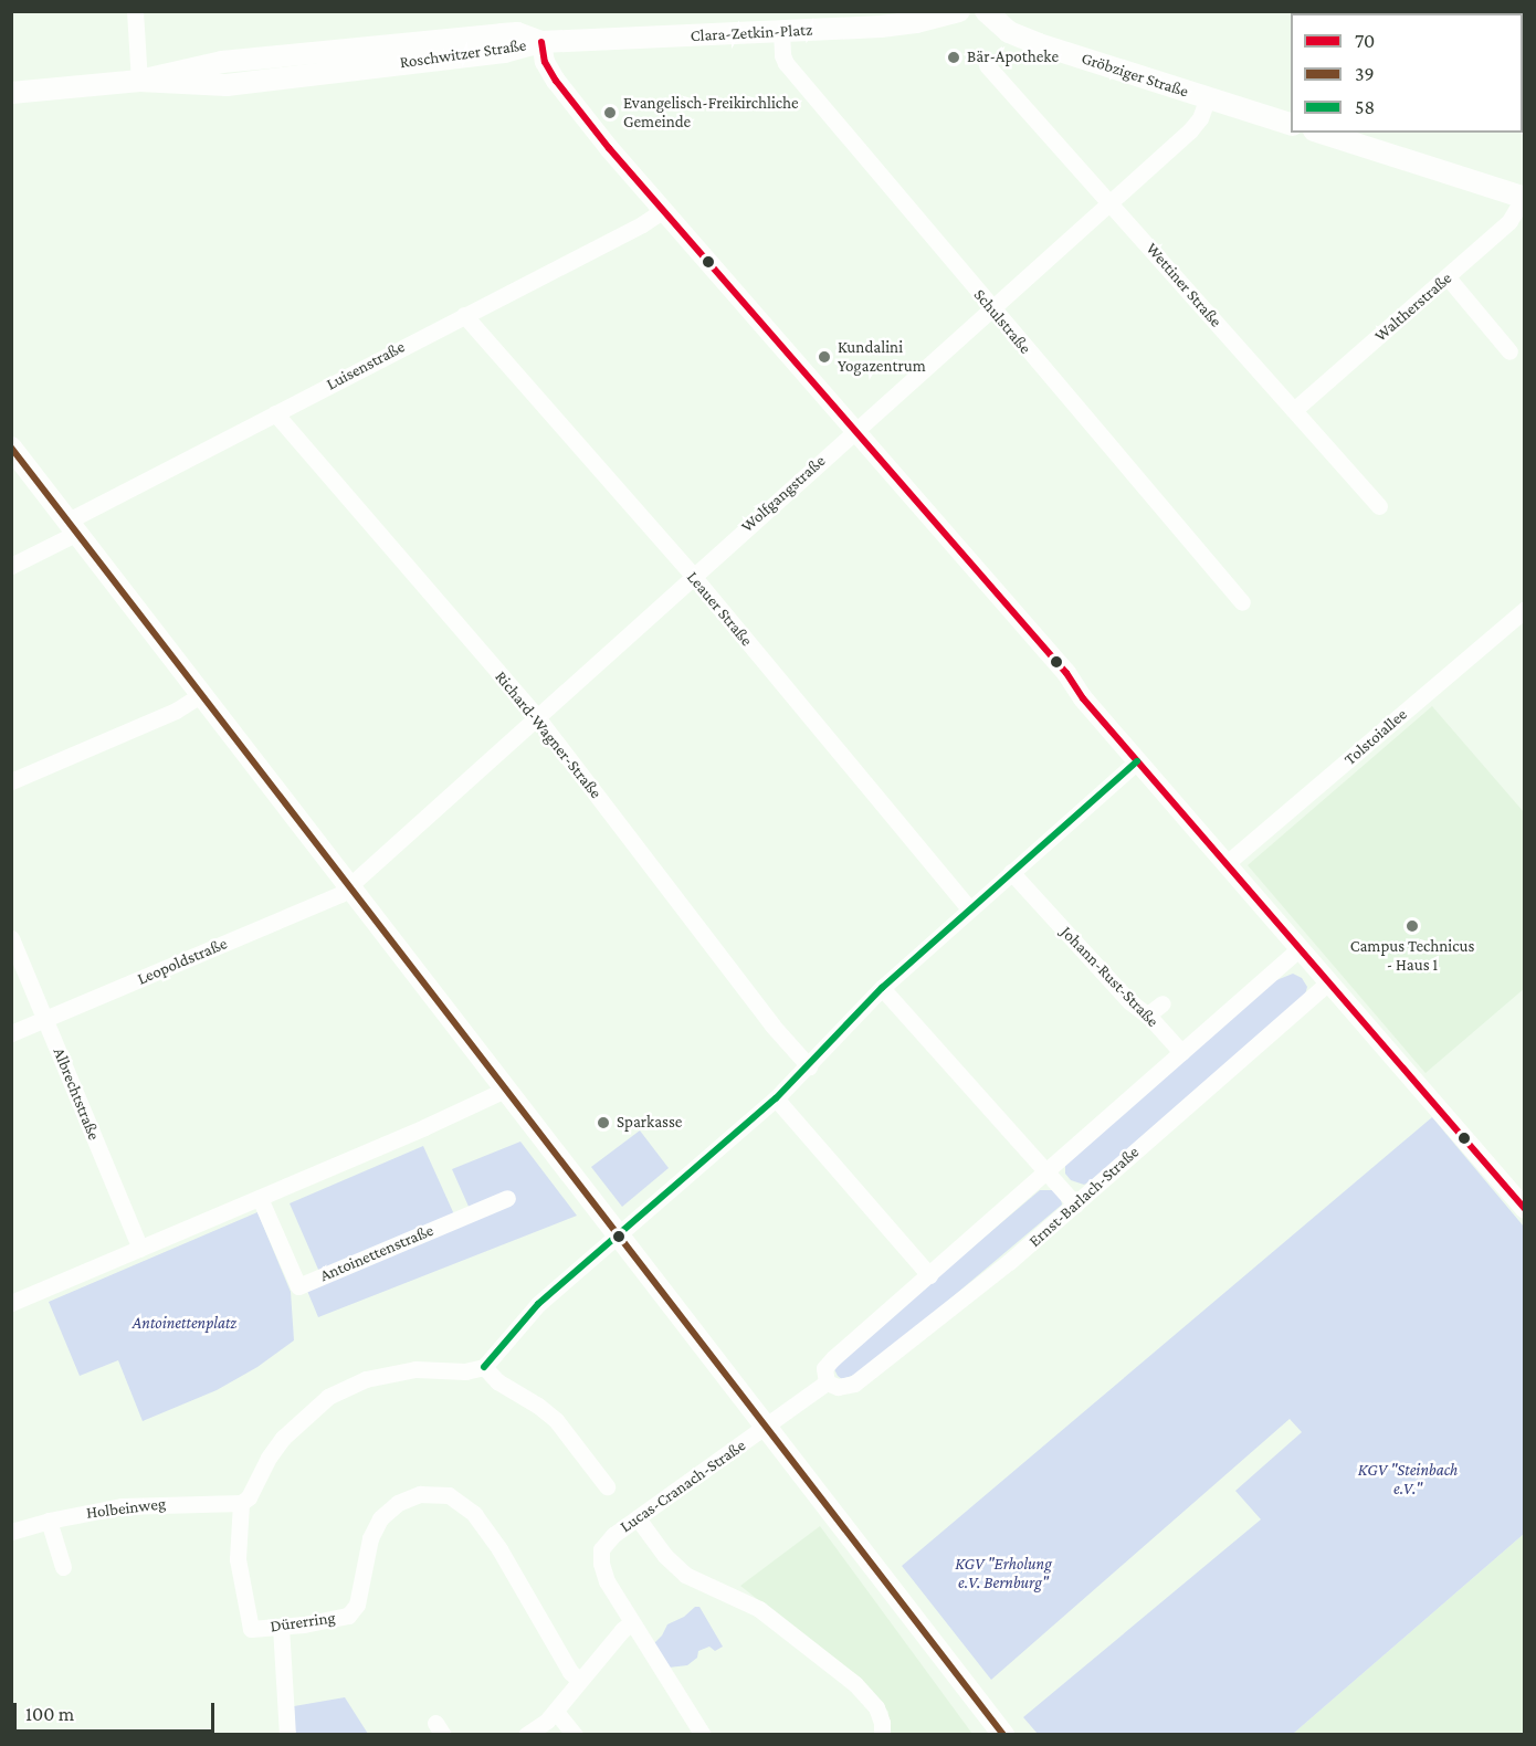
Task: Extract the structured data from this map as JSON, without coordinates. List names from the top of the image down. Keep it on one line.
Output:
{"streets":{"main road":["Clara-Zetkin-Platz","Roschwitzer Straße","Gröbziger Straße"],"street":["Wettiner Straße","Waltherstraße","Schulstraße","Luisenstraße","Wolfgangstraße","Leauer Straße","Richard-Wagner-Straße","Tolstoiallee","Leopoldstraße","Johann-Rust-Straße","Albrechtstraße","Ernst-Barlach-Straße","Antoinettenstraße","Lucas-Cranach-Straße","Holbeinweg","Dürerring"]},"crossings":[["Clara-Zetkin-Platz","Roschwitzer Straße"],["Clara-Zetkin-Platz","Schulstraße"],["Gröbziger Straße","Wolfgangstraße"],["Wettiner Straße","Waltherstraße"],["Wettiner Straße","Wolfgangstraße"],["Schulstraße","Wolfgangstraße"],["Luisenstraße","Leauer Straße"],["Luisenstraße","Richard-Wagner-Straße"],["Wolfgangstraße","Leauer Straße"],["Wolfgangstraße","Richard-Wagner-Straße"],["Wolfgangstraße","Leopoldstraße"],["Leopoldstraße","Albrechtstraße"],["Holbeinweg","Dürerring"]],"parks":["Antoinettenplatz","KGV \"Steinbach e.V.\"","KGV \"Erholung e.V. Bernburg\""],"places":["Bär-Apotheke","Evangelisch-Freikirchliche Gemeinde","Kundalini Yogazentrum","Campus Technicus - Haus 1","Sparkasse"],"lines":["transit line 70","transit line 39","transit line 58"],"legend":["70","39","58"],"scale_bar":"100 m"}
